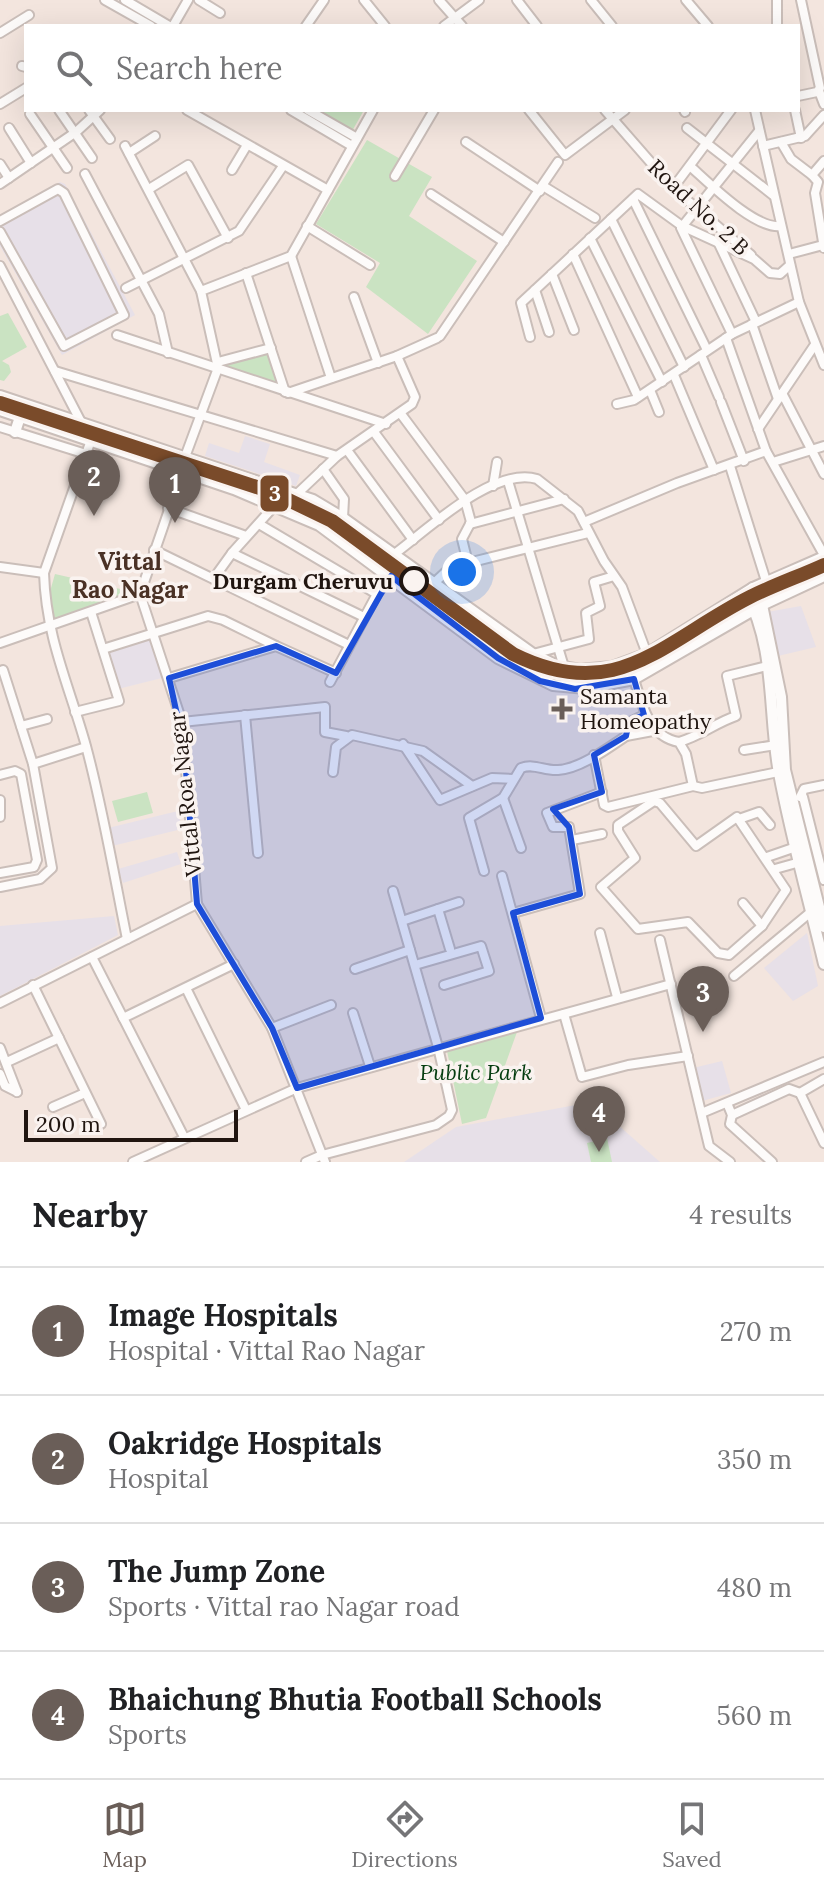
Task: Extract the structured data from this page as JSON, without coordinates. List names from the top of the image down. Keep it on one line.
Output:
{"streets":{"street":["Road No. 2 B","Vittal Roa Nagar"]},"districts":["Vittal Rao Nagar"],"parks":["Public Park"],"places":{"other":["Durgam Cheruvu"],"health":["Samanta Homeopathy"]},"lines":["transit line 3"],"scale_bar":"200 m","page":{"search":"Search here","pins":["2","1","3","4"],"scale":"200 m","heading":["Nearby","4 results"],"list":[{"mark":"1","name":"Image Hospitals","note":"Hospital · Vittal Rao Nagar","value":"270 m"},{"mark":"2","name":"Oakridge Hospitals","note":"Hospital","value":"350 m"},{"mark":"3","name":"The Jump Zone","note":"Sports · Vittal rao Nagar road","value":"480 m"},{"mark":"4","name":"Bhaichung Bhutia Football Schools","note":"Sports","value":"560 m"}],"nav":["Map","Directions","Saved"]}}
